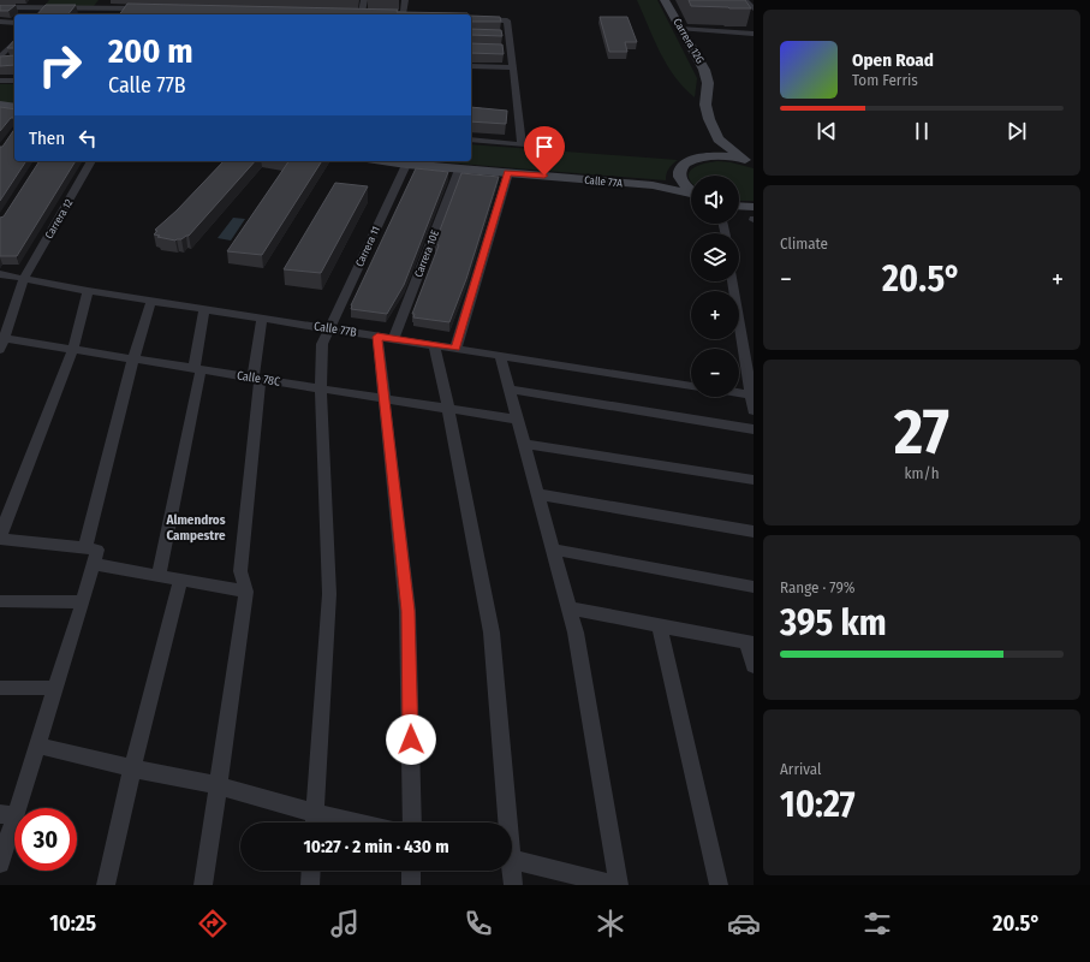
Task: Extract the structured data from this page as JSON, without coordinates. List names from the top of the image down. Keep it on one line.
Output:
{"streets":{"street":["Carrera 12G","Calle 77A","Carrera 12","Carrera 11","Carrera 10E","Calle 77B","Calle 78C"]},"crossings":[["Calle 77A","Carrera 11"],["Calle 77A","Carrera 10E"],["Carrera 12","Calle 77B"],["Carrera 12","Calle 78C"],["Carrera 11","Calle 77B"],["Carrera 11","Calle 78C"],["Carrera 10E","Calle 77B"]],"districts":["Almendros Campestre"],"page":{"turn":["200 m","Calle 77B"],"song":["Open Road","Tom Ferris"],"then":"Then","map_buttons":["+","−"],"tile":["Climate",["27","km/h"],["Range · 79%","395 km"],["Arrival","10:27"]],"heat":["−","20.5°","+"],"limit":"30","trip":"10:27 · 2 min · 430 m","tabs":["10:25","20.5°"]}}
